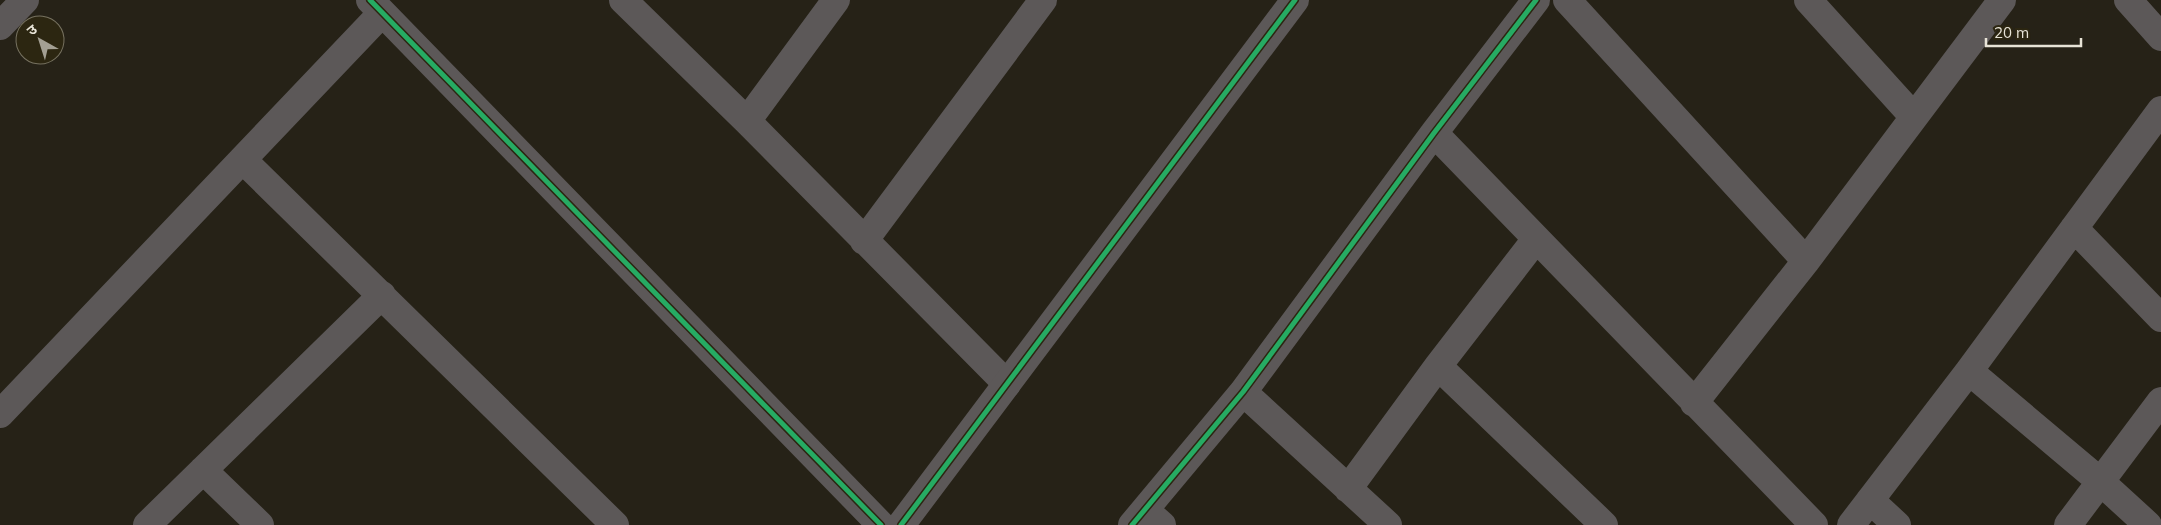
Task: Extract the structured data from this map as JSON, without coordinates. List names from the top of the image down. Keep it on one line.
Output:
{"scale_bar":"20 m","north":"top left"}
